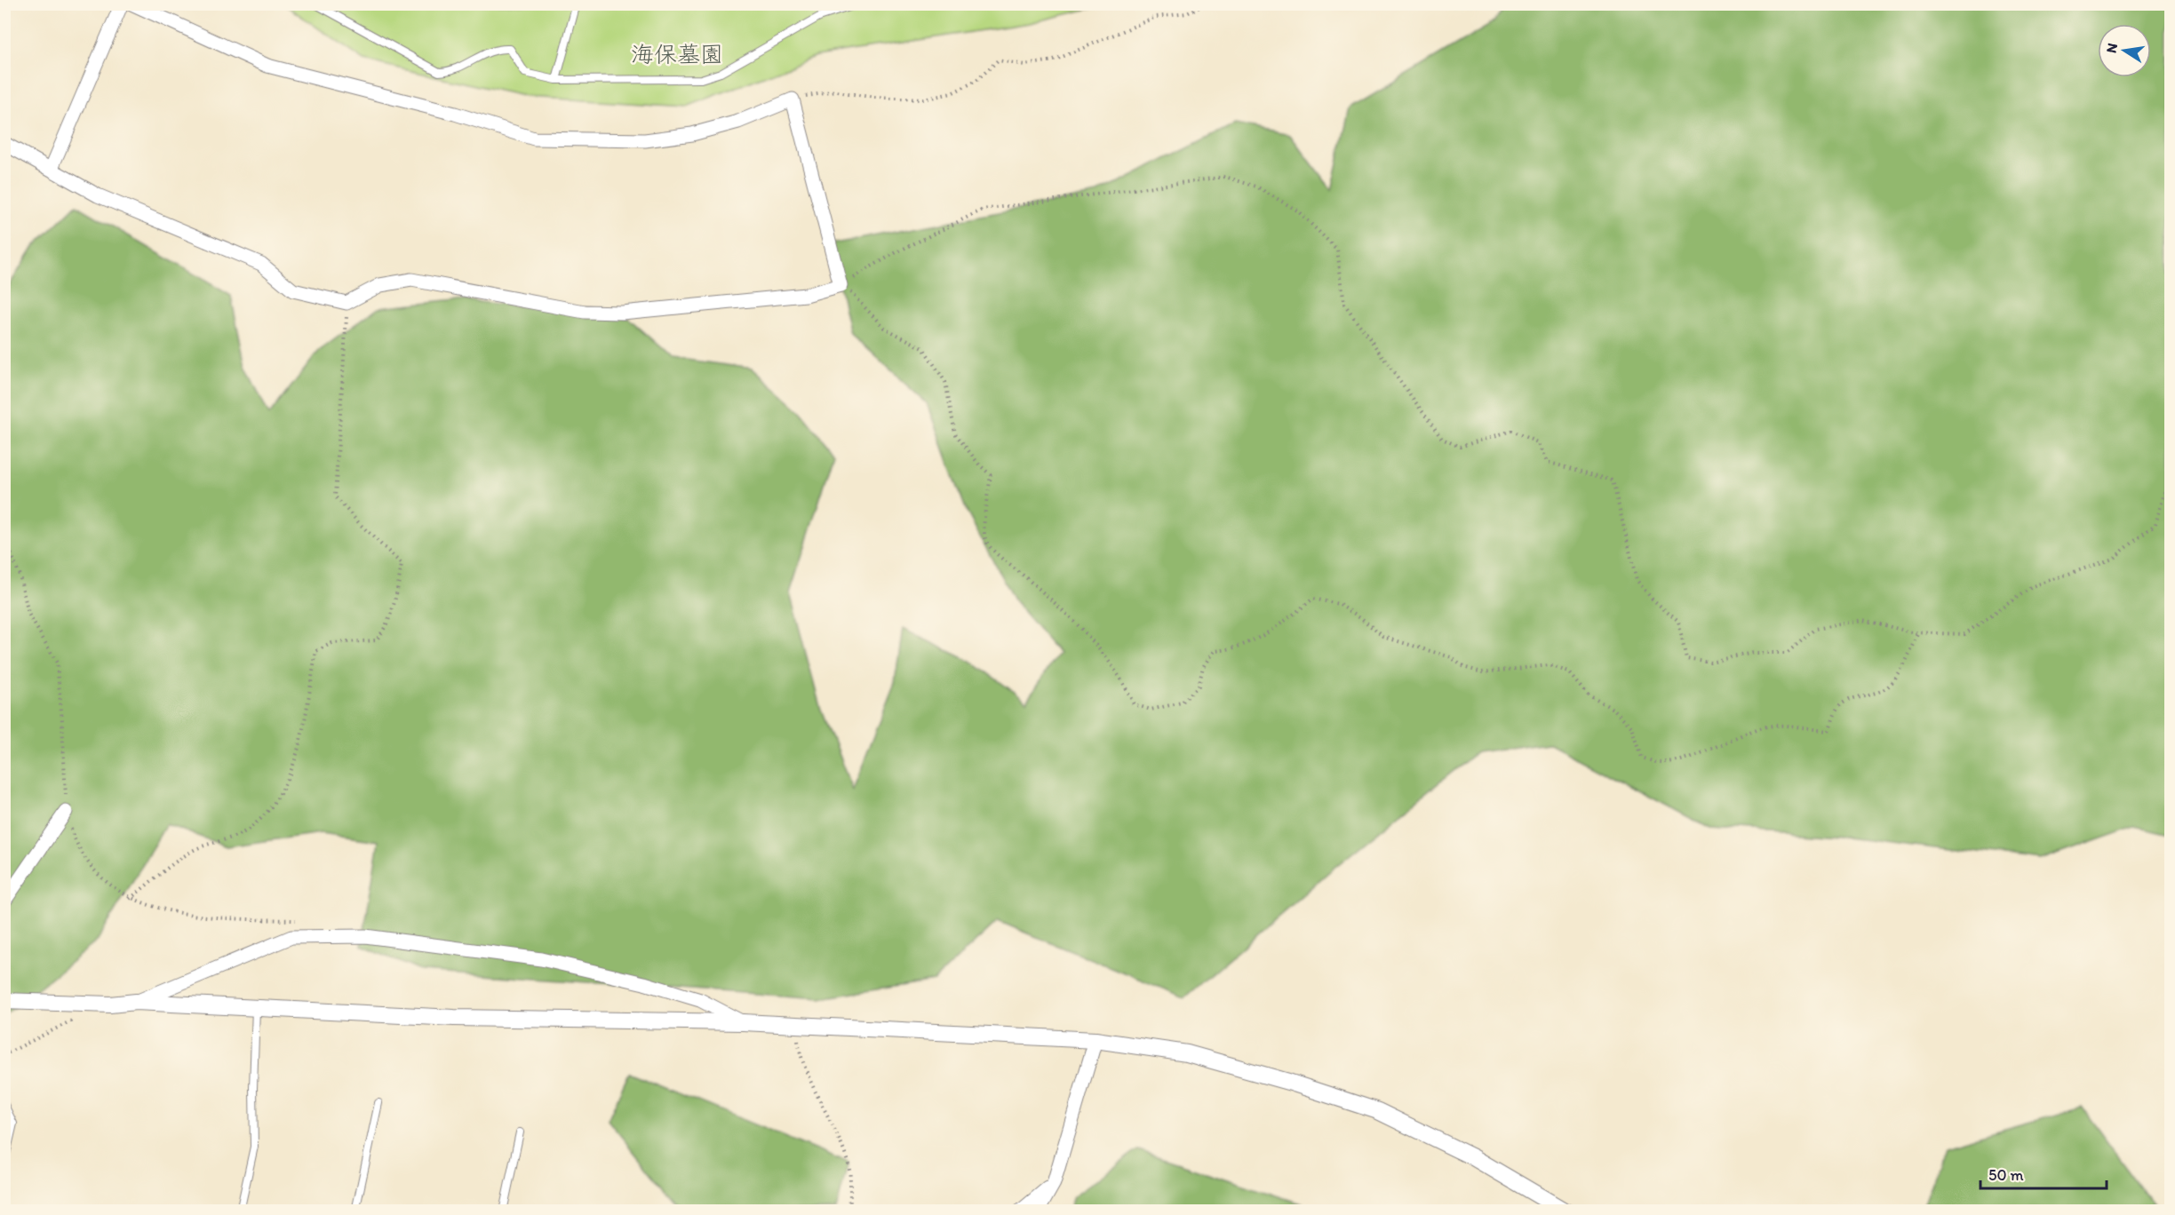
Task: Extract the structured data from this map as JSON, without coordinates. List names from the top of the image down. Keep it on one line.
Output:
{"parks":["海保墓園"],"scale_bar":"50 m","north":"left"}
